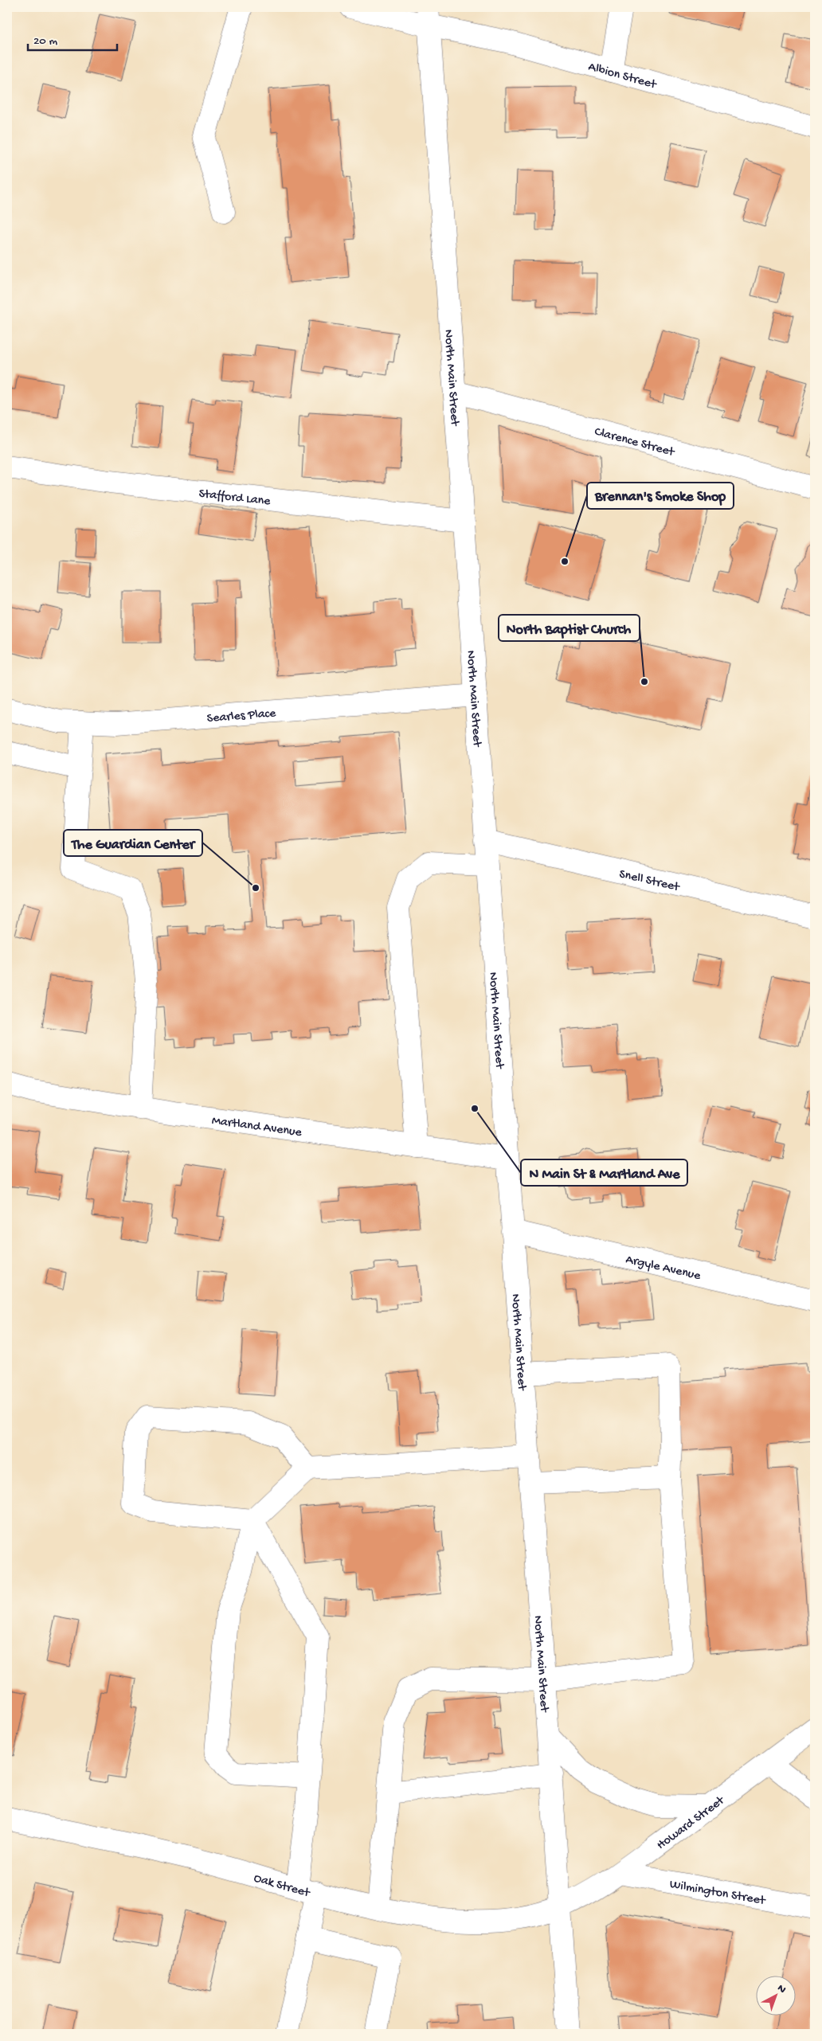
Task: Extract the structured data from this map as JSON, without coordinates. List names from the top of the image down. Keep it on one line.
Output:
{"streets":{"street":["Albion Street","North Main Street","Clarence Street","Stafford Lane","Searles Place","Snell Street","Martland Avenue","Argyle Avenue","Howard Street","Oak Street","Wilmington Street"]},"crossings":[["Albion Street","North Main Street"],["North Main Street","Clarence Street"],["North Main Street","Stafford Lane"],["North Main Street","Searles Place"],["North Main Street","Snell Street"],["North Main Street","Martland Avenue"],["North Main Street","Argyle Avenue"],["North Main Street","Howard Street"],["North Main Street","Oak Street"],["Howard Street","Oak Street"],["Howard Street","Wilmington Street"]],"places":["Brennan's Smoke Shop","North Baptist Church","The Guardian Center","N Main St & Martland Ave"],"scale_bar":"20 m","north":"top right"}
